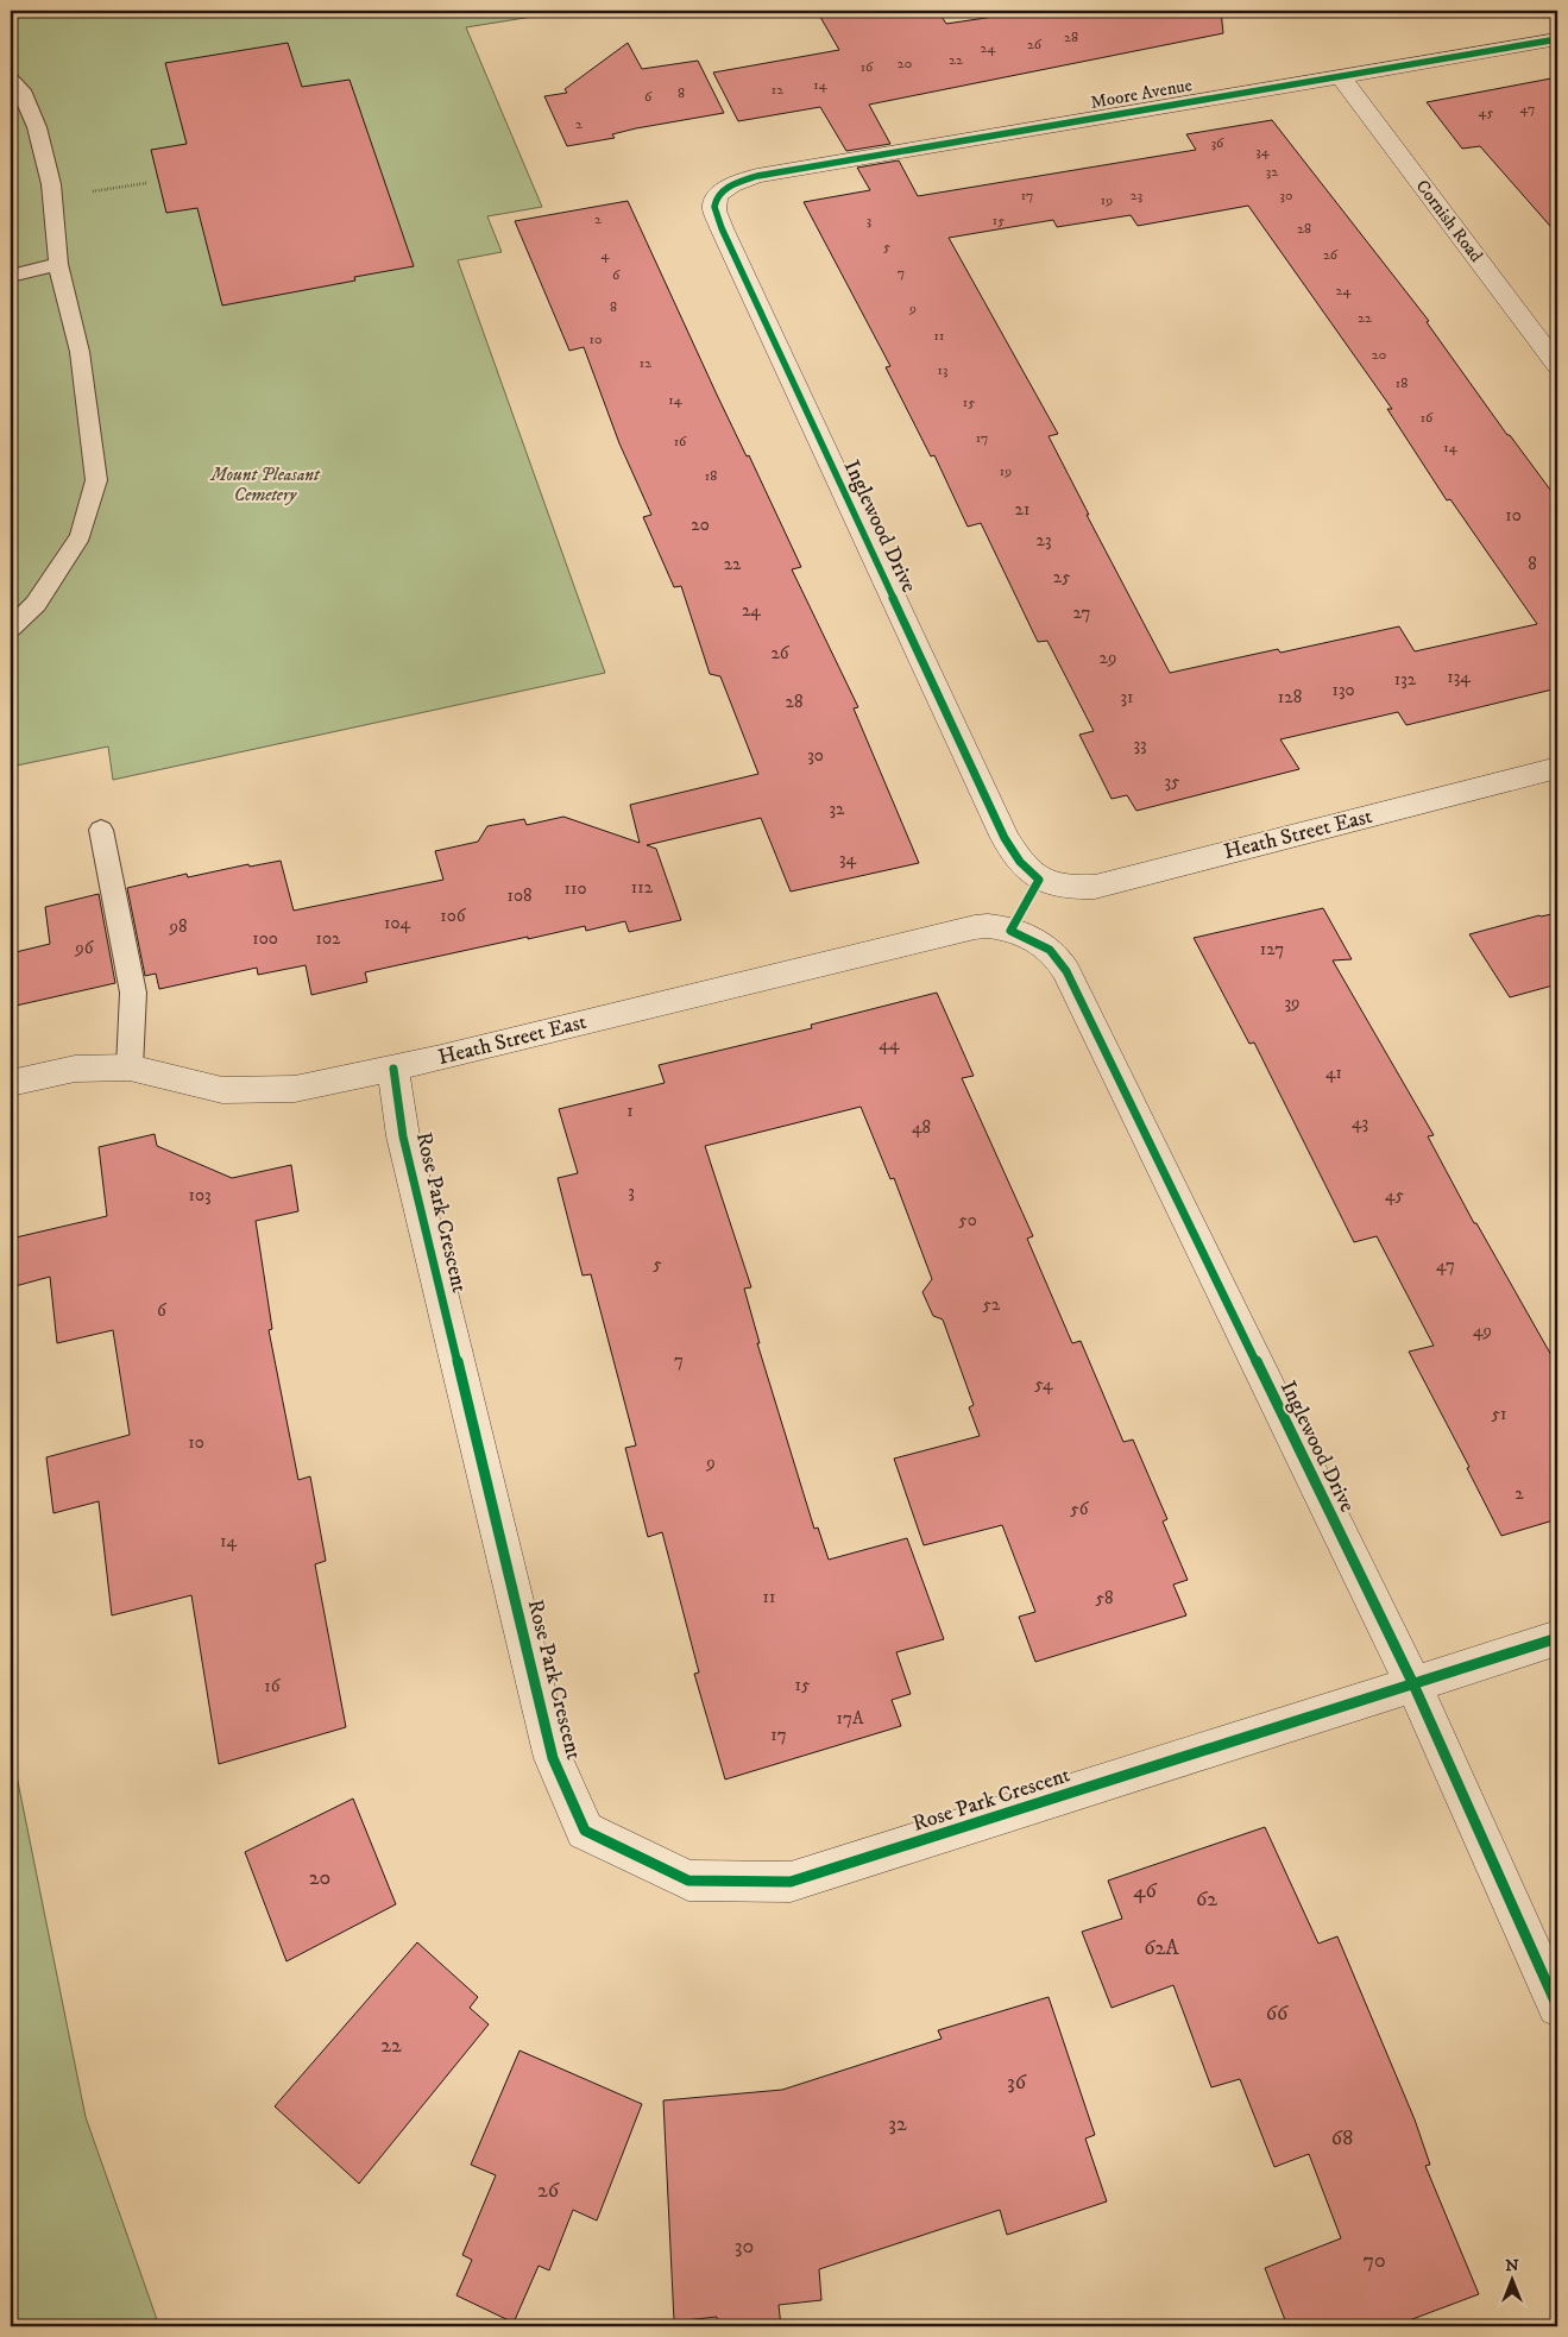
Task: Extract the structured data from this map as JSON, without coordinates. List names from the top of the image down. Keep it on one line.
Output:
{"streets":{"street":["Moore Avenue","Cornish Road","Inglewood Drive","Heath Street East","Rose Park Crescent"]},"crossings":[["Moore Avenue","Cornish Road"],["Moore Avenue","Inglewood Drive"],["Inglewood Drive","Heath Street East"],["Inglewood Drive","Rose Park Crescent"],["Heath Street East","Rose Park Crescent"]],"parks":["Mount Pleasant Cemetery"],"house_numbers":["28","26","24","22","20","16","14","12","8","6","47","45","2","36","34","32","17","23","30","19","2","3","15","28","5","4","26","7","6","24","8","9","22","11","10","20","12","13","18","14","15","16","17","16","14","19","18","21","10","20","23","22","8","25","24","27","26","29","134","132","130","31","128","28","33","30","35","32","34","112","110","108","106","104","98","100","102","96","127","39","44","41","1","43","48","3","103","45","50","5","47","52","6","49","7","54","51","10","9","2","56","14","11","58","15","16","17A","17","20","46","62","62A","66","22","36","32","68","26","30","70"],"north":"top"}
